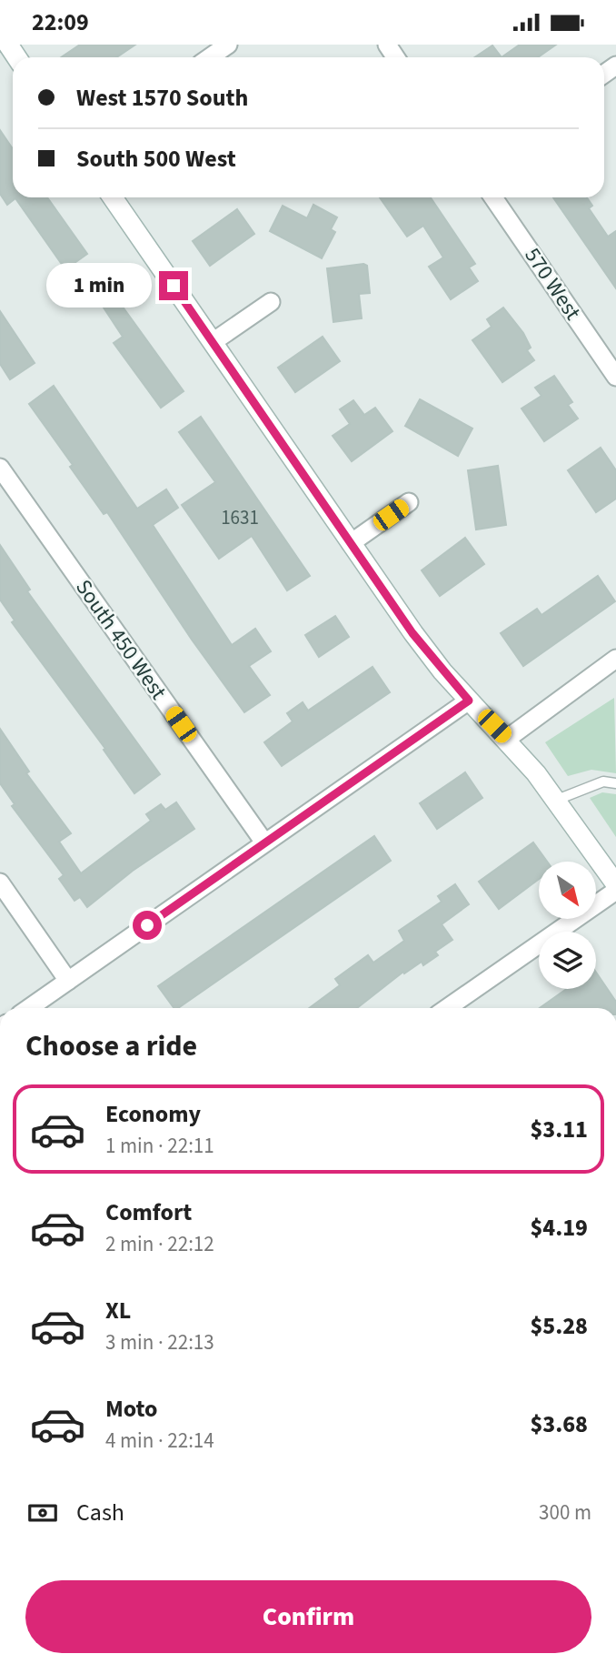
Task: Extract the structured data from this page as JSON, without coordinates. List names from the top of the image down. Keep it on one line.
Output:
{"streets":{"street":["570 West","South 450 West"]},"house_numbers":["1631"],"north":"bottom right","page":{"status":"22:09","banner":["West 1570 South","South 500 West"],"bubble":"1 min","heading":"Choose a ride","list":[{"name":"Economy","note":"1 min · 22:11","value":"$3.11"},{"name":"Comfort","note":"2 min · 22:12","value":"$4.19"},{"name":"XL","note":"3 min · 22:13","value":"$5.28"},{"name":"Moto","note":"4 min · 22:14","value":"$3.68"}],"pay":["Cash","300 m"],"buttons":"Confirm"}}
